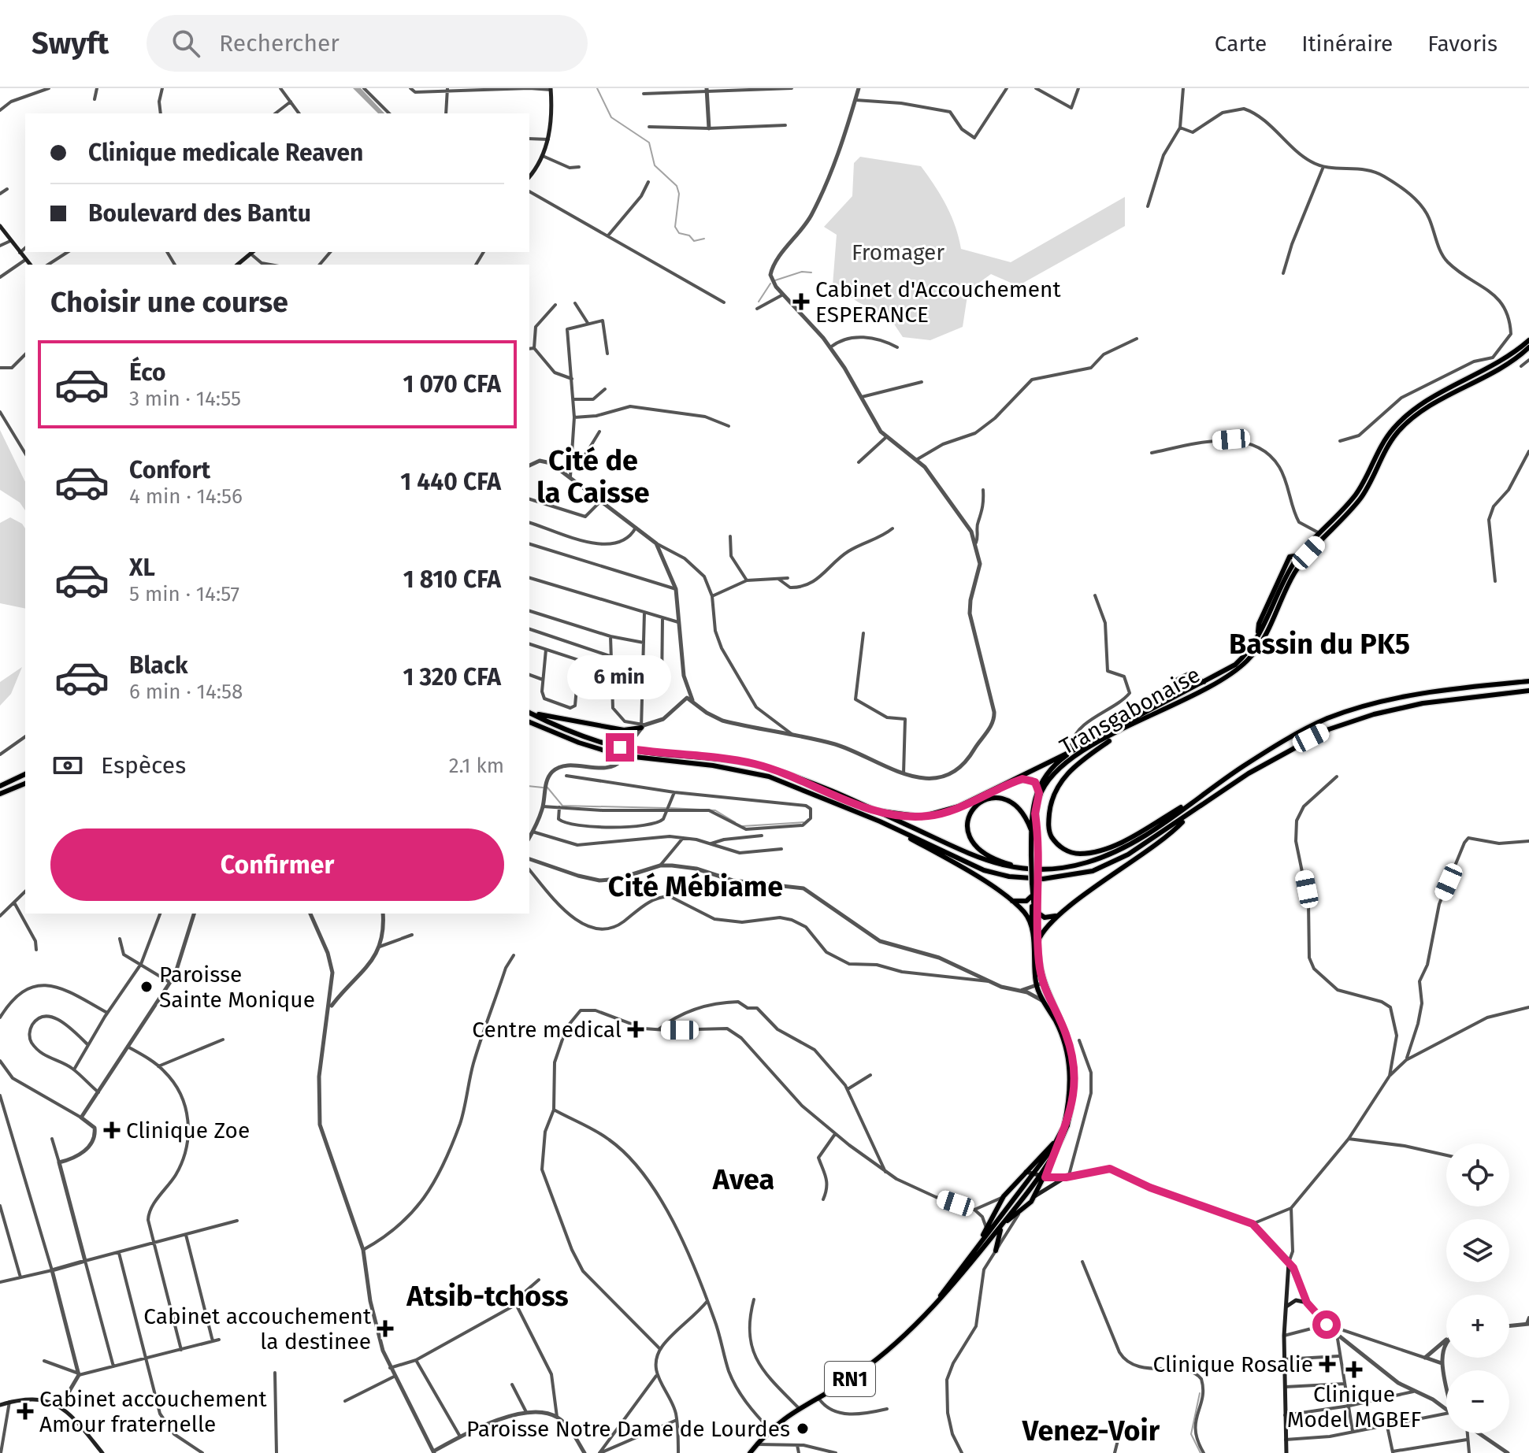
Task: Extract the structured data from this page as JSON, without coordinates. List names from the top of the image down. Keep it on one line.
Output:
{"streets":{"main road":["Transgabonaise","RN1"]},"crossings":[["Transgabonaise","RN1"]],"districts":["Cité de la Caisse","Bassin du PK5","Cité Mébiame","Avea","Atsib-tchoss","Venez-Voir"],"parks":["Fromager"],"places":{"health":["Cabinet d'Accouchement ESPERANCE","Centre medical","Clinique Zoe","Cabinet accouchement la destinee","Clinique Rosalie","Clinique Model MGBEF","Cabinet accouchement Amour fraternelle"],"other":["Paroisse Sainte Monique","Paroisse Notre Dame de Lourdes"]},"page":{"header":"Swyft","search":"Rechercher","nav":["Carte","Itinéraire","Favoris"],"banner":["Clinique medicale Reaven","Boulevard des Bantu"],"heading":"Choisir une course","list":[{"name":"Éco","note":"3 min · 14:55","value":"1 070 CFA"},{"name":"Confort","note":"4 min · 14:56","value":"1 440 CFA"},{"name":"XL","note":"5 min · 14:57","value":"1 810 CFA"},{"name":"Black","note":"6 min · 14:58","value":"1 320 CFA"}],"bubble":"6 min","pay":["Espèces","2.1 km"],"buttons":"Confirmer","map_buttons":["+","−"]}}
